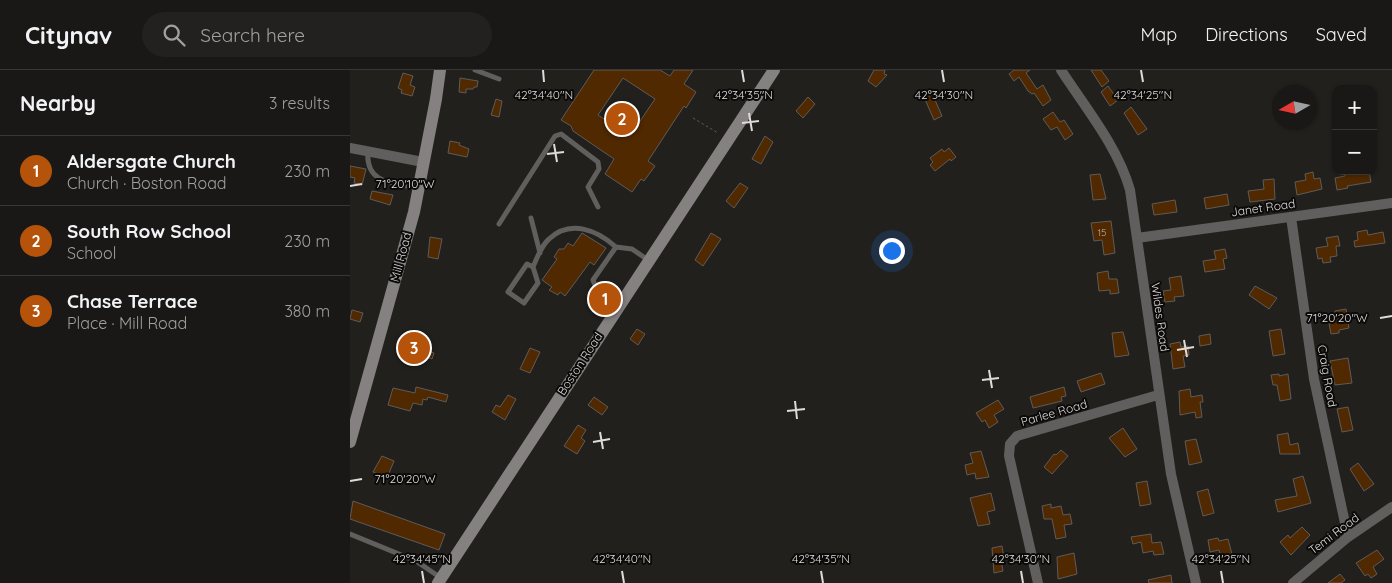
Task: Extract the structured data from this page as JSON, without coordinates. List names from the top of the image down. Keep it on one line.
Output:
{"streets":{"main road":["Mill Road","Boston Road"],"street":["Janet Road","Wildes Road","Craig Road","Parlee Road","Temi Road"]},"crossings":[["Janet Road","Wildes Road"],["Janet Road","Craig Road"],["Wildes Road","Parlee Road"],["Craig Road","Temi Road"]],"house_numbers":["15"],"north":"left","page":{"header":"Citynav","search":"Search here","nav":["Map","Directions","Saved"],"heading":["Nearby","3 results"],"map_buttons":["+","−"],"pins":["2","1","3"],"list":[{"mark":"1","name":"Aldersgate Church","note":"Church · Boston Road","value":"230 m"},{"mark":"2","name":"South Row School","note":"School","value":"230 m"},{"mark":"3","name":"Chase Terrace","note":"Place · Mill Road","value":"380 m"}]},"coordinates":["42°34'40\"N","42°34'35\"N","42°34'30\"N","42°34'25\"N","71°20'10\"W","71°20'20\"W","42°34'45\"N"]}
